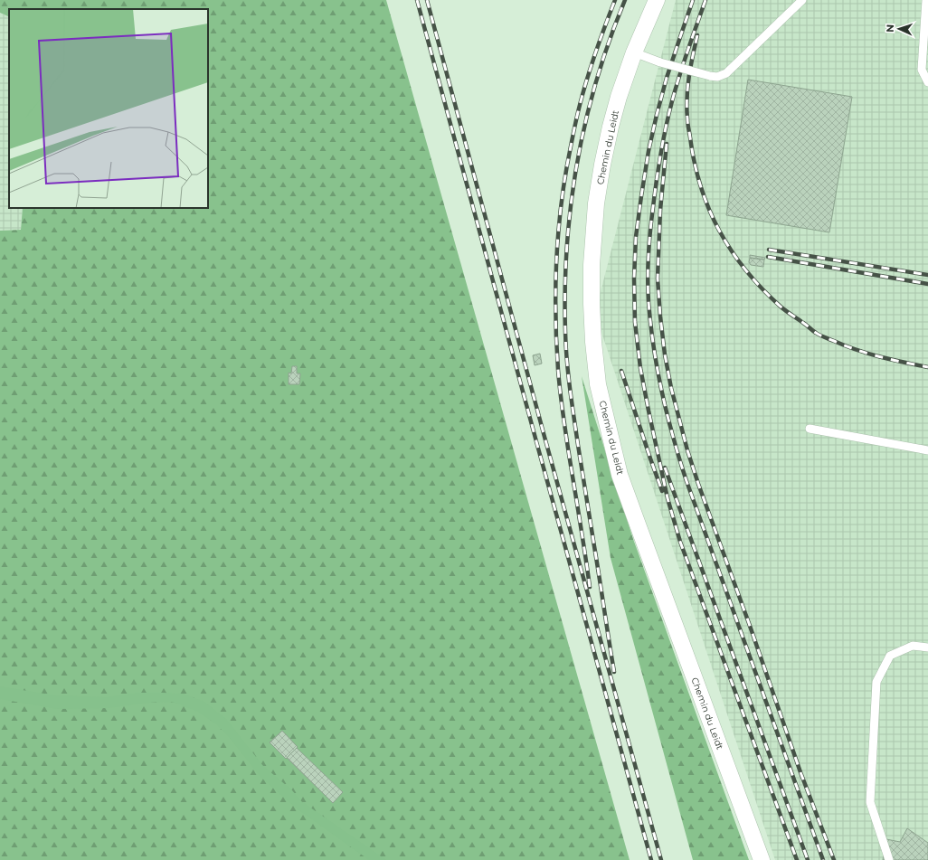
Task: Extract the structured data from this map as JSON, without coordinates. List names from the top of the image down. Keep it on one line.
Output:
{"streets":{"street":["Chemin du Leidt"]},"north":"left"}
